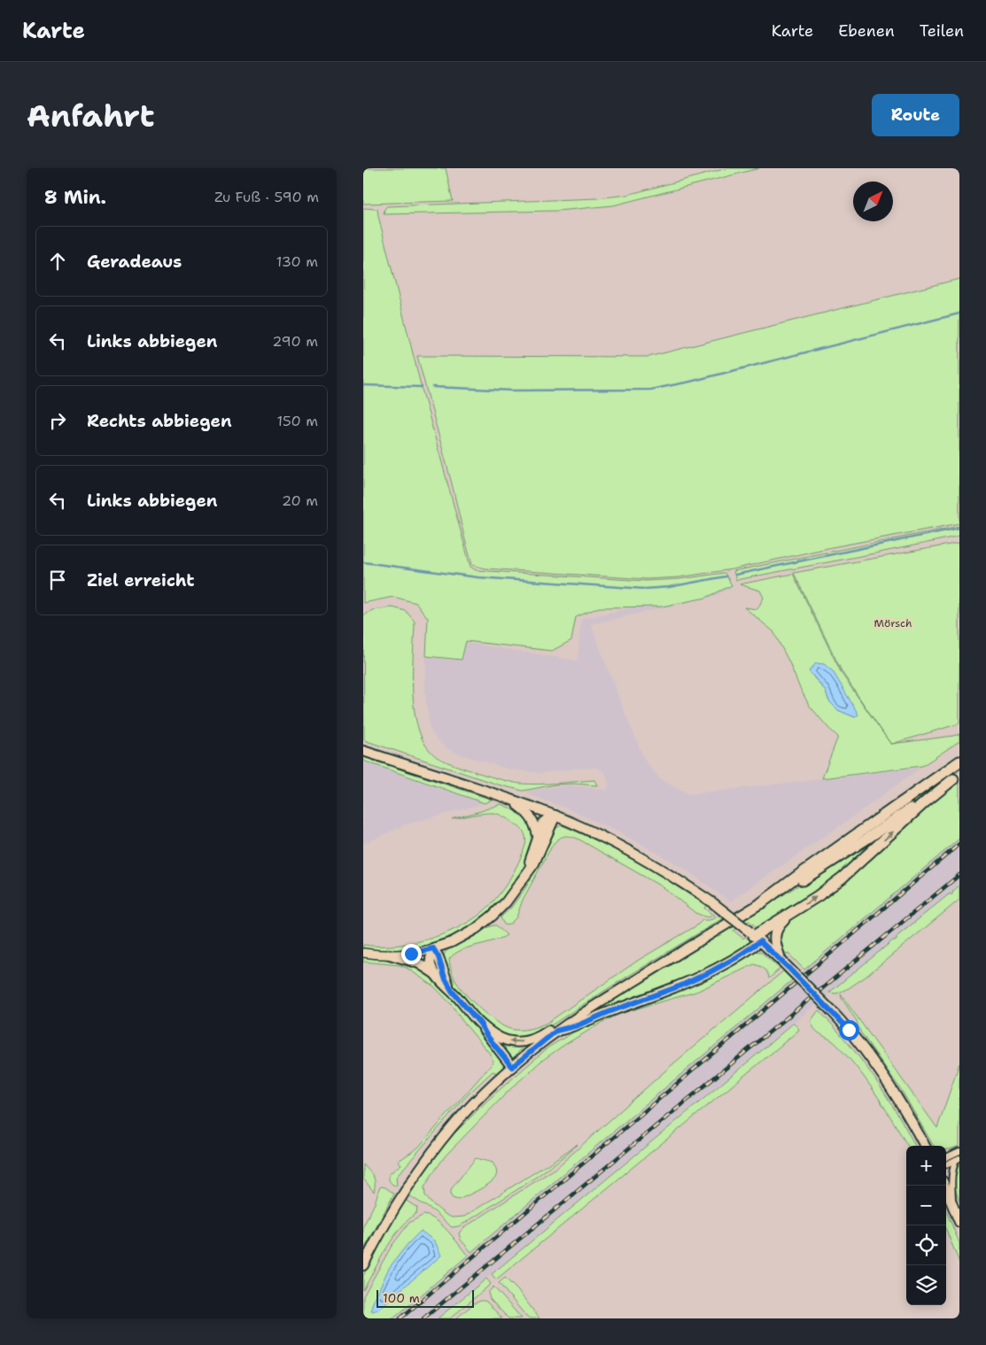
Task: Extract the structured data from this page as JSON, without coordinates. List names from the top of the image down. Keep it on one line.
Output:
{"parks":["Mörsch"],"scale_bar":"100 m","north":"top right","page":{"header":"Karte","nav":["Karte","Ebenen","Teilen"],"buttons":"Route","title":"Anfahrt","heading":["8 Min.","Zu Fuß · 590 m"],"list":[["Geradeaus","130 m"],["Links abbiegen","290 m"],["Rechts abbiegen","150 m"],["Links abbiegen","20 m"],"Ziel erreicht"],"map_buttons":["+","−"],"scale":"100 m"}}
